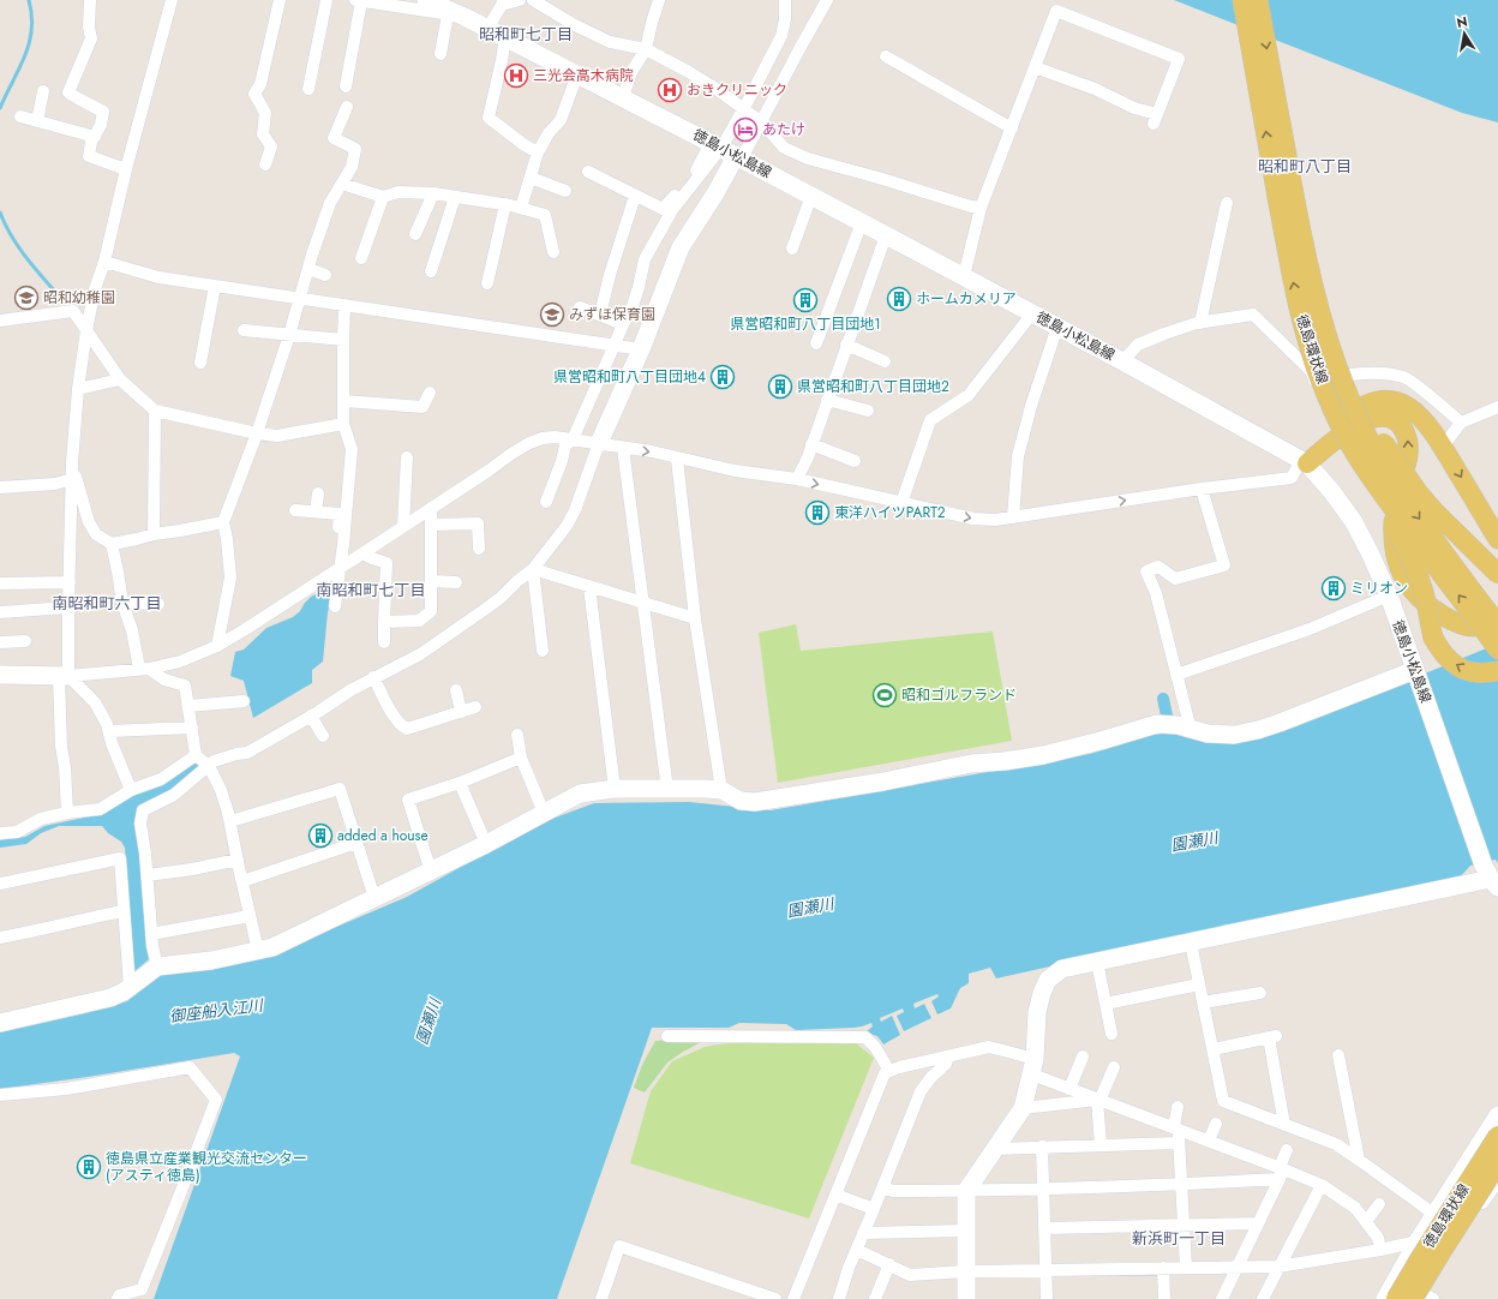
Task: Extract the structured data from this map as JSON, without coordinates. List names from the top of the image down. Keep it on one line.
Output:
{"streets":{"main road":["徳島環状線"],"street":["徳島小松島線"]},"districts":["昭和町七丁目","昭和町八丁目","南昭和町七丁目","南昭和町六丁目","新浜町一丁目"],"water":["園瀬川","御座船入江川"],"places":{"hospital":["三光会高木病院","おきクリニック"],"hotel":["あたけ"],"school or university":["昭和幼稚園","みずほ保育園"],"building":["ホームカメリア","県営昭和町八丁目団地1","県営昭和町八丁目団地4","県営昭和町八丁目団地2","東洋ハイツPART2","ミリオン","added a house","徳島県立産業観光交流センター (アスティ徳島)"],"sports":["昭和ゴルフランド"]},"north":"top"}
